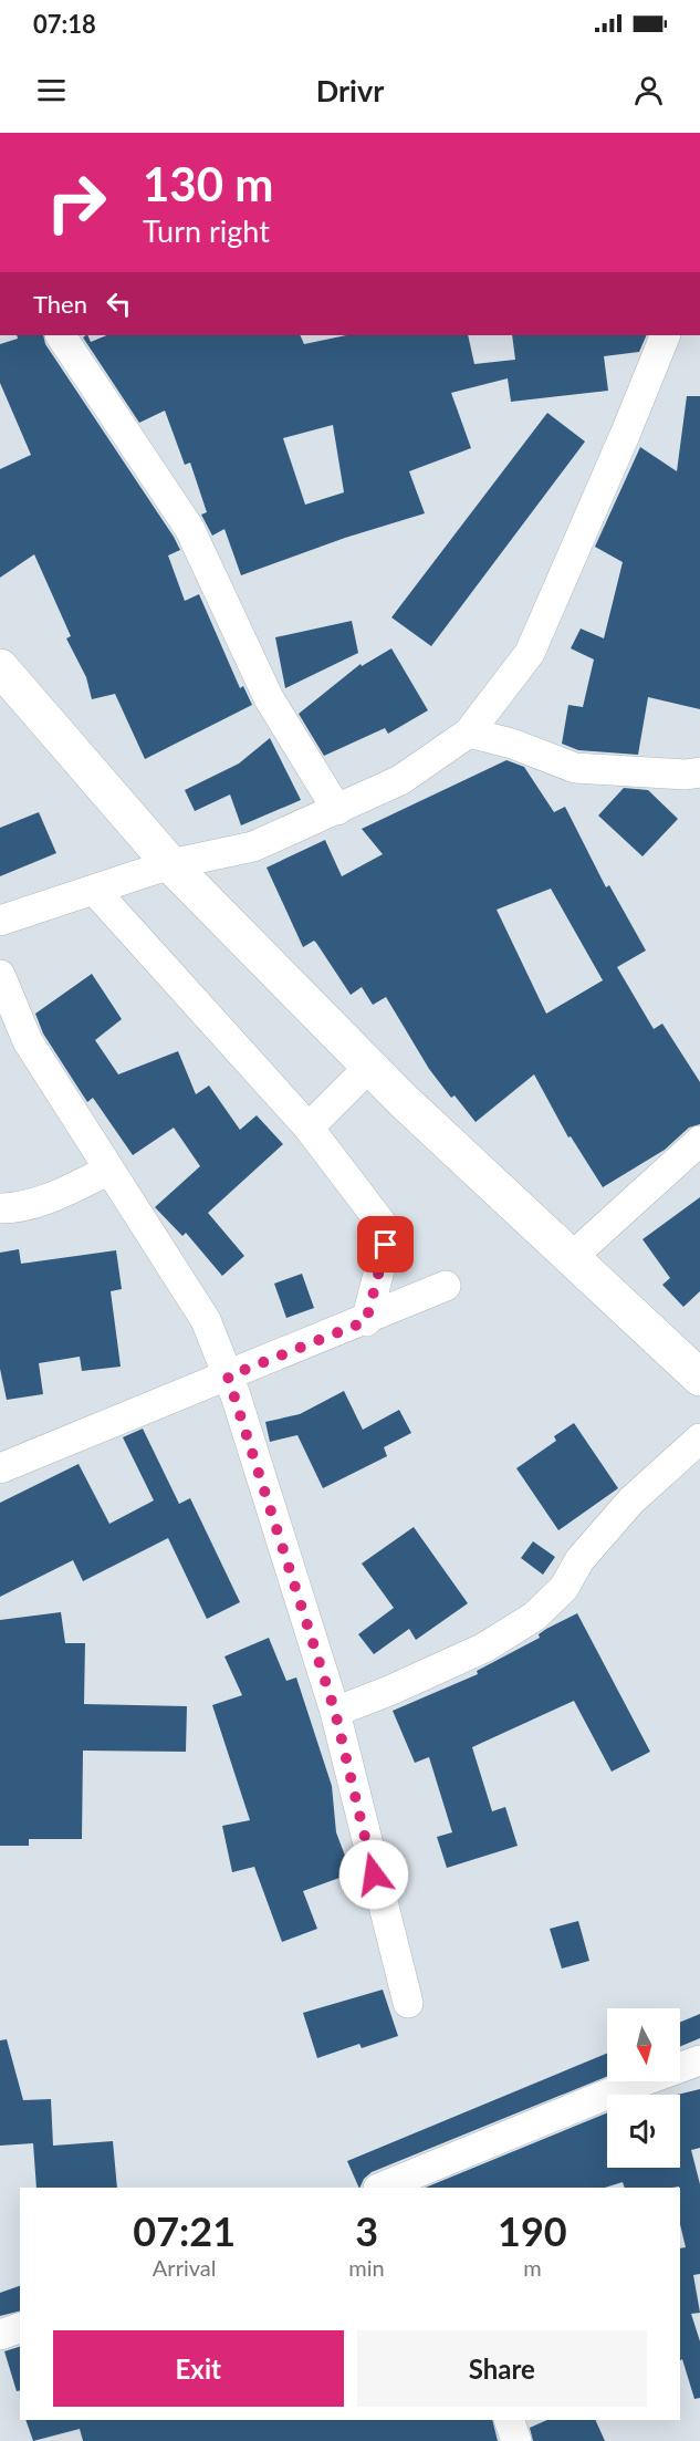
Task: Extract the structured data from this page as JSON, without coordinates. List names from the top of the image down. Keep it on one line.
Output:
{"north":"bottom","page":{"status":"07:18","header":"Drivr","turn":["130 m","Turn right"],"then":"Then","eta":["07:21","Arrival","3","min","190","m"],"buttons":["Exit","Share"]}}
